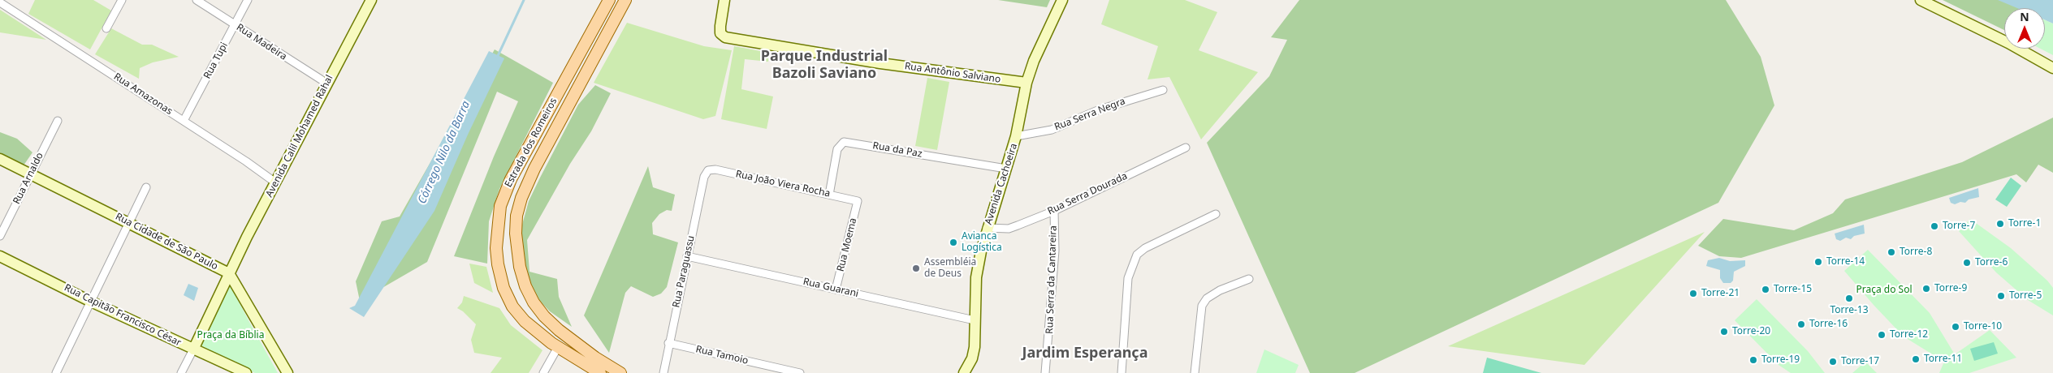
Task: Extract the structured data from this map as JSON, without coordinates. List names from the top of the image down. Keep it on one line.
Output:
{"streets":{"main road":["Estrada dos Romeiros"],"street":["Rua Madeira","Rua Tupi","Rua Antônio Salviano","Rua Amazonas","Rua Serra Negra","Avenida Calil Mohamed Rahal","Rua da Paz","Rua Arnaldo","Rua João Viera Rocha","Avenida Cachoeira","Rua Serra Dourada","Rua Cidade de São Paulo","Rua Moema","Rua Paraguassu","Rua Serra da Cantareira","Rua Guarani","Rua Capitão Francisco César","Rua Tamoio"]},"crossings":[["Rua Madeira","Rua Tupi"],["Rua Madeira","Avenida Calil Mohamed Rahal"],["Rua Tupi","Rua Amazonas"],["Rua Antônio Salviano","Avenida Cachoeira"],["Rua Amazonas","Avenida Calil Mohamed Rahal"],["Rua Serra Negra","Avenida Cachoeira"],["Avenida Calil Mohamed Rahal","Rua Cidade de São Paulo"],["Avenida Calil Mohamed Rahal","Rua Capitão Francisco César"],["Rua da Paz","Rua João Viera Rocha"],["Rua da Paz","Avenida Cachoeira"],["Rua Arnaldo","Rua Cidade de São Paulo"],["Rua João Viera Rocha","Rua Moema"],["Rua João Viera Rocha","Rua Paraguassu"],["Avenida Cachoeira","Rua Serra Dourada"],["Avenida Cachoeira","Rua Guarani"],["Rua Serra Dourada","Rua Serra da Cantareira"],["Rua Moema","Rua Guarani"],["Rua Paraguassu","Rua Guarani"],["Rua Paraguassu","Rua Tamoio"]],"districts":["Parque Industrial Bazoli Saviano","Jardim Esperança"],"water":["Córrego Nilo da Barra"],"parks":["Praça do Sol","Praça da Bíblia"],"places":["Torre-1","Torre-7","Avianca Logística","Torre-8","Torre-14","Torre-6","Assembléia de Deus","Torre-9","Torre-15","Torre-21","Torre-5","Torre-13","Torre-16","Torre-10","Torre-20","Torre-12","Torre-11","Torre-19","Torre-17"],"north":"top"}
